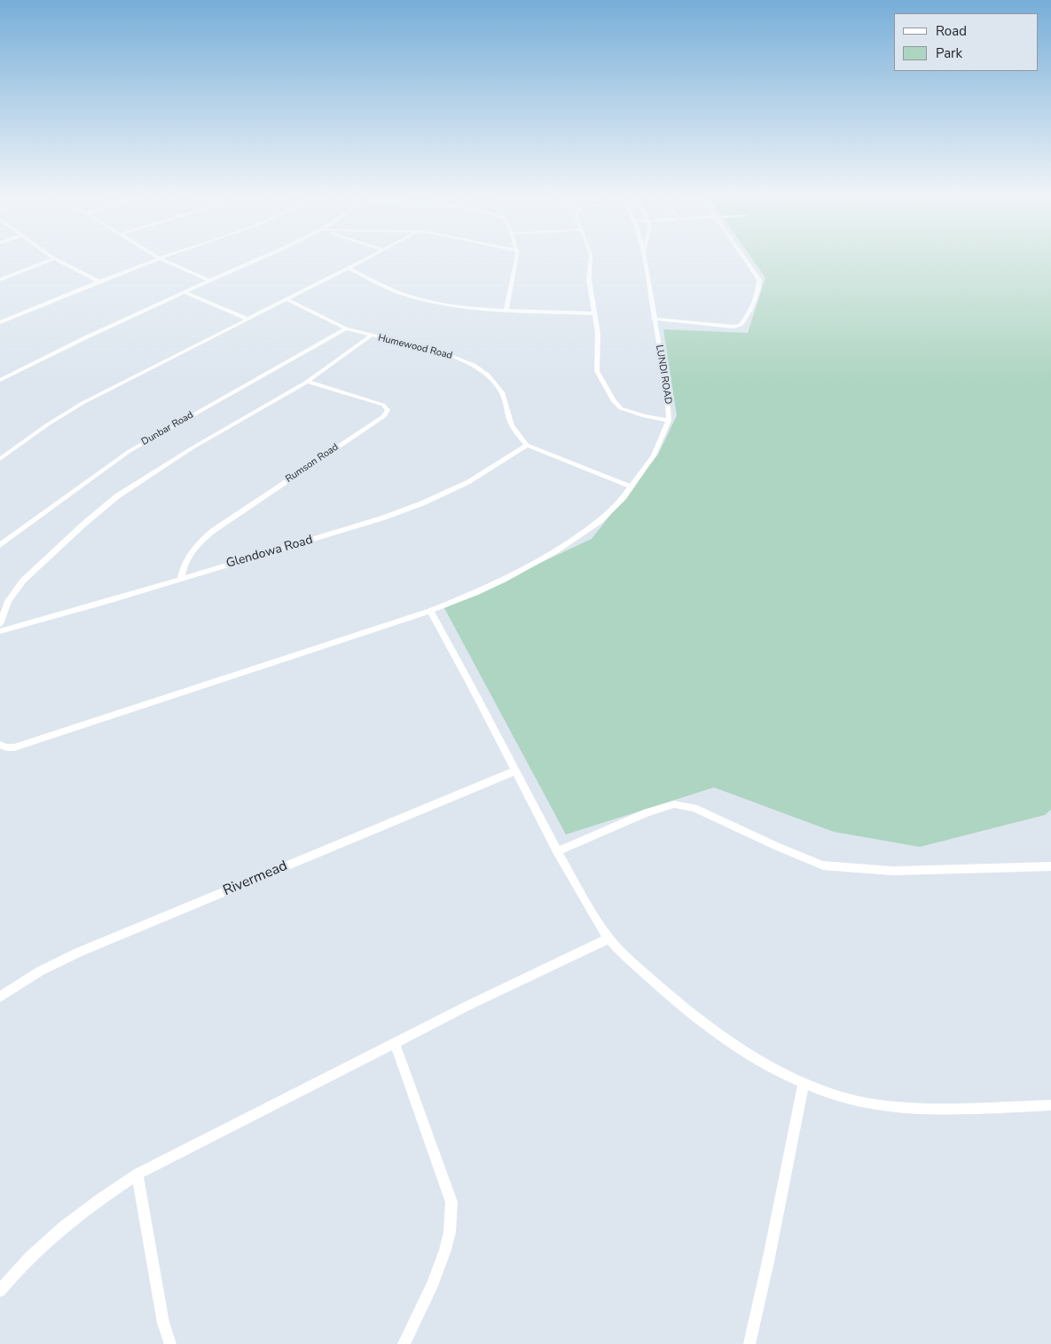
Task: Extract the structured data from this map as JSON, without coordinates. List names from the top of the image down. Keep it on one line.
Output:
{"streets":{"street":["Humewood Road","LUNDI ROAD","Dunbar Road","Rumson Road","Glendowa Road","Rivermead"]},"crossings":[["Humewood Road","LUNDI ROAD"],["Humewood Road","Dunbar Road"],["Humewood Road","Glendowa Road"],["Rumson Road","Glendowa Road"]],"legend":["Road","Park"]}
